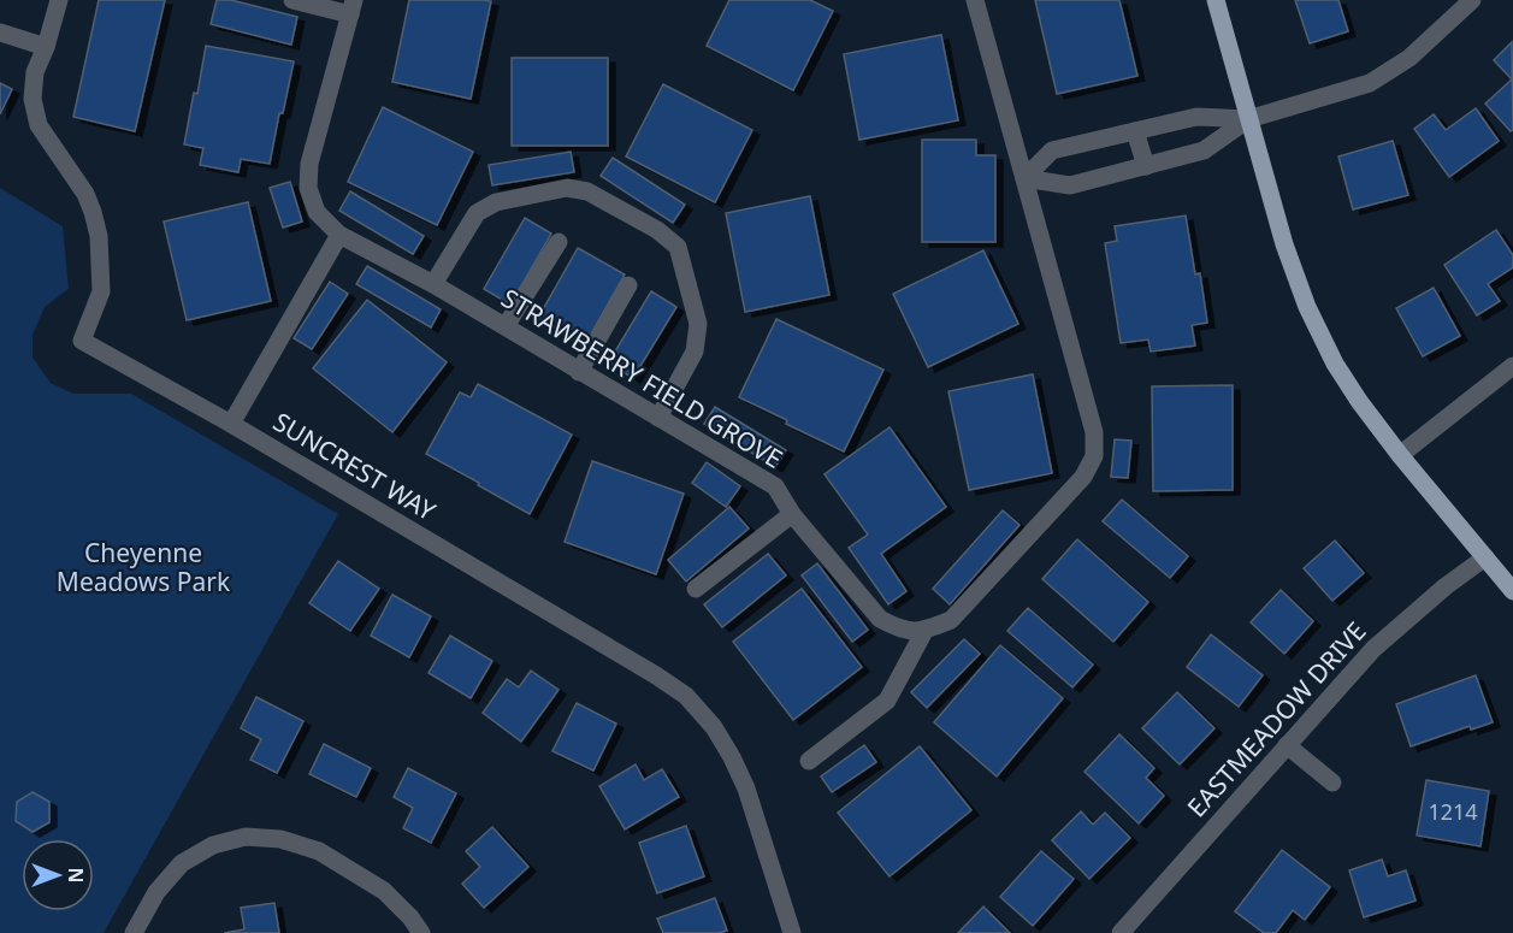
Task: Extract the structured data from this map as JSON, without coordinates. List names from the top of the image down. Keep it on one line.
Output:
{"streets":{"street":["STRAWBERRY FIELD GROVE","SUNCREST WAY","EASTMEADOW DRIVE"]},"parks":["Cheyenne Meadows Park"],"house_numbers":["1214"],"north":"right"}
